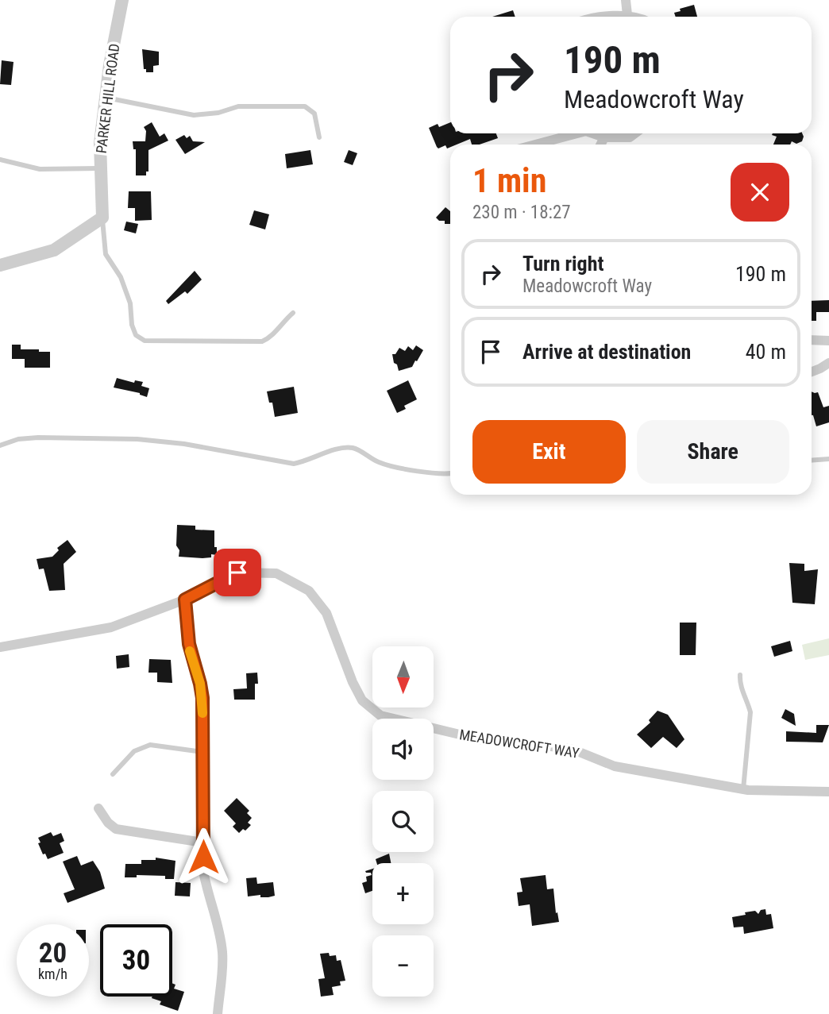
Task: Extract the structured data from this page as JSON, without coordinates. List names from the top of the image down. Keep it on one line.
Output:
{"streets":{"street":["PARKER HILL ROAD","MEADOWCROFT WAY"]},"north":"bottom","page":{"turn":["190 m","Meadowcroft Way"],"heading":["1 min","230 m · 18:27"],"list":[{"name":"Turn right","note":"Meadowcroft Way","value":"190 m"},{"name":"Arrive at destination","value":"40 m"}],"buttons":["Exit","Share"],"map_buttons":["+","−"],"speed":"20 km/h","limit":"30"}}
